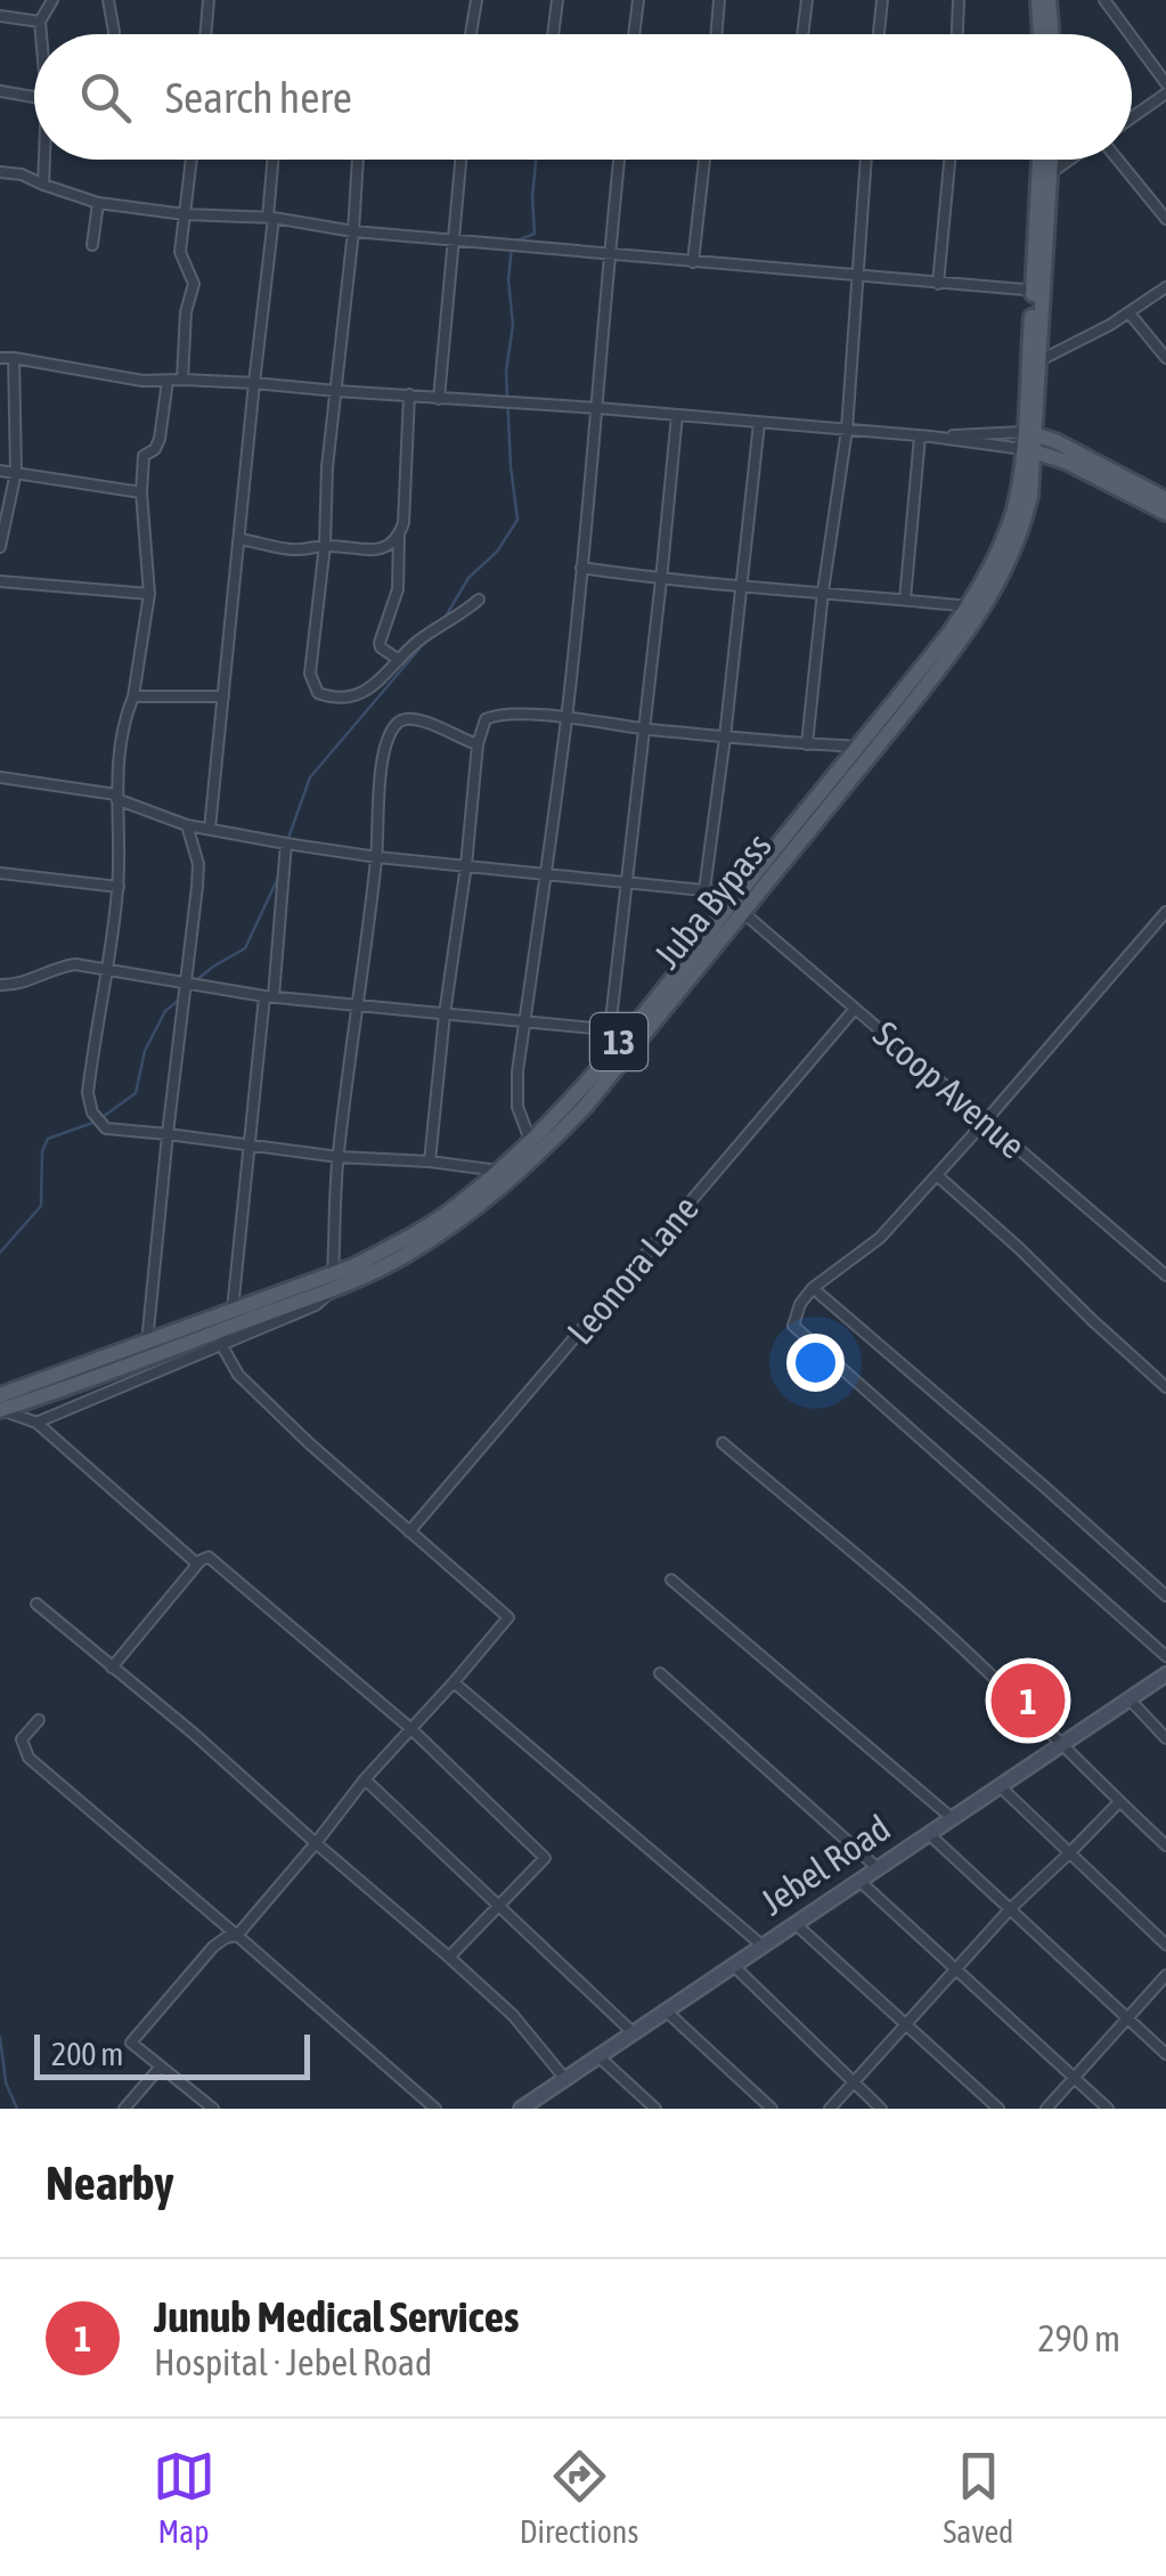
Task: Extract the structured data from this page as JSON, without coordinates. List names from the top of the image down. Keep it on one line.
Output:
{"streets":{"main road":["Juba Bypass","13","Jebel Road"],"street":["Scoop Avenue","Leonora Lane"]},"crossings":[["Juba Bypass","Scoop Avenue"],["Scoop Avenue","Leonora Lane"]],"scale_bar":"200 m","page":{"search":"Search here","pins":"1","scale":"200 m","heading":"Nearby","list":[{"mark":"1","name":"Junub Medical Services","note":"Hospital · Jebel Road","value":"290 m"}],"nav":["Map","Directions","Saved"]}}
